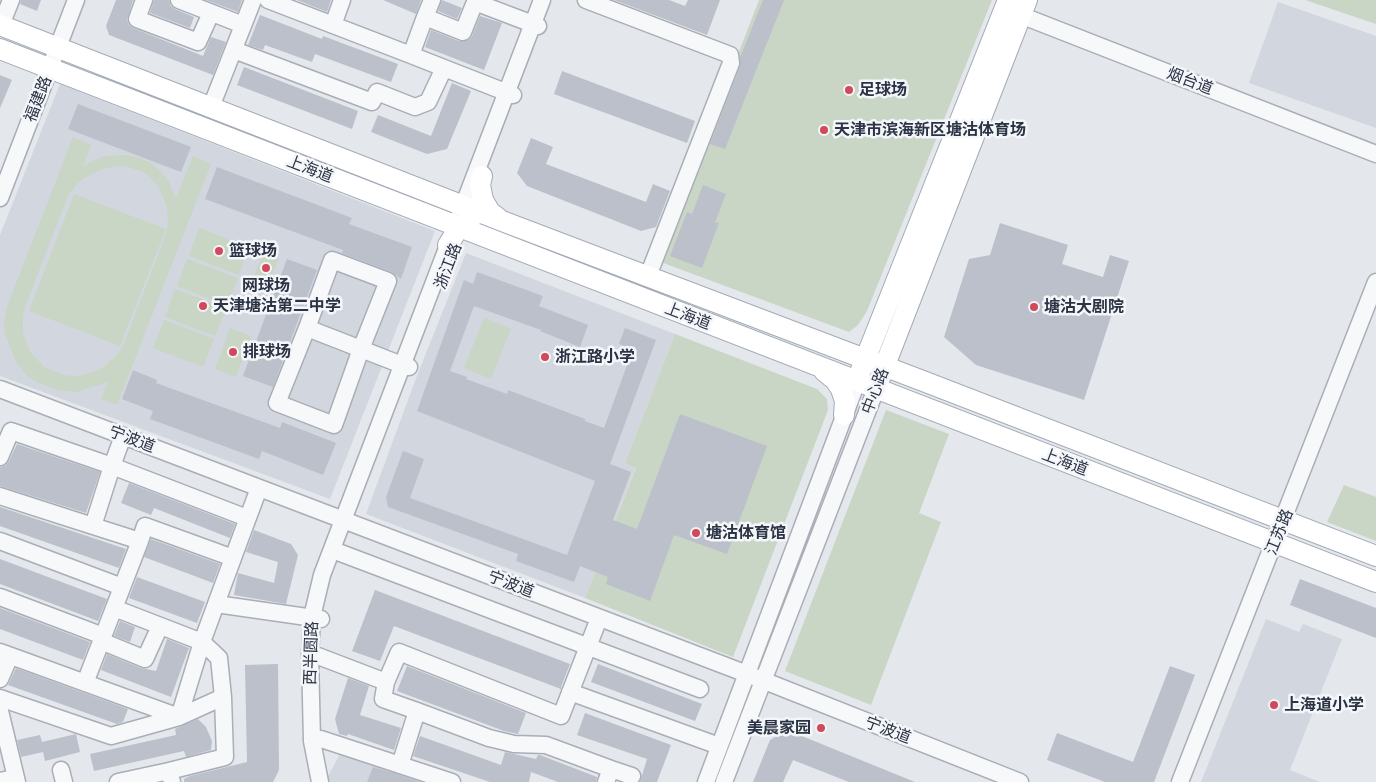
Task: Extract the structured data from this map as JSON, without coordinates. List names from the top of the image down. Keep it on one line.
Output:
{"streets":{"main road":["上海道","中心路"],"street":["烟台道","福建路","浙江路","宁波道","江苏路","西半圆路"]},"crossings":[["烟台道","中心路"],["福建路","上海道"],["上海道","浙江路"],["上海道","中心路"],["上海道","江苏路"],["浙江路","宁波道"],["浙江路","西半圆路"],["中心路","宁波道"],["宁波道","西半圆路"]],"places":["足球场","天津市滨海新区塘沽体育场","篮球场","网球场","天津塘沽第二中学","塘沽大剧院","排球场","浙江路小学","塘沽体育馆","上海道小学","美晨家园"]}
